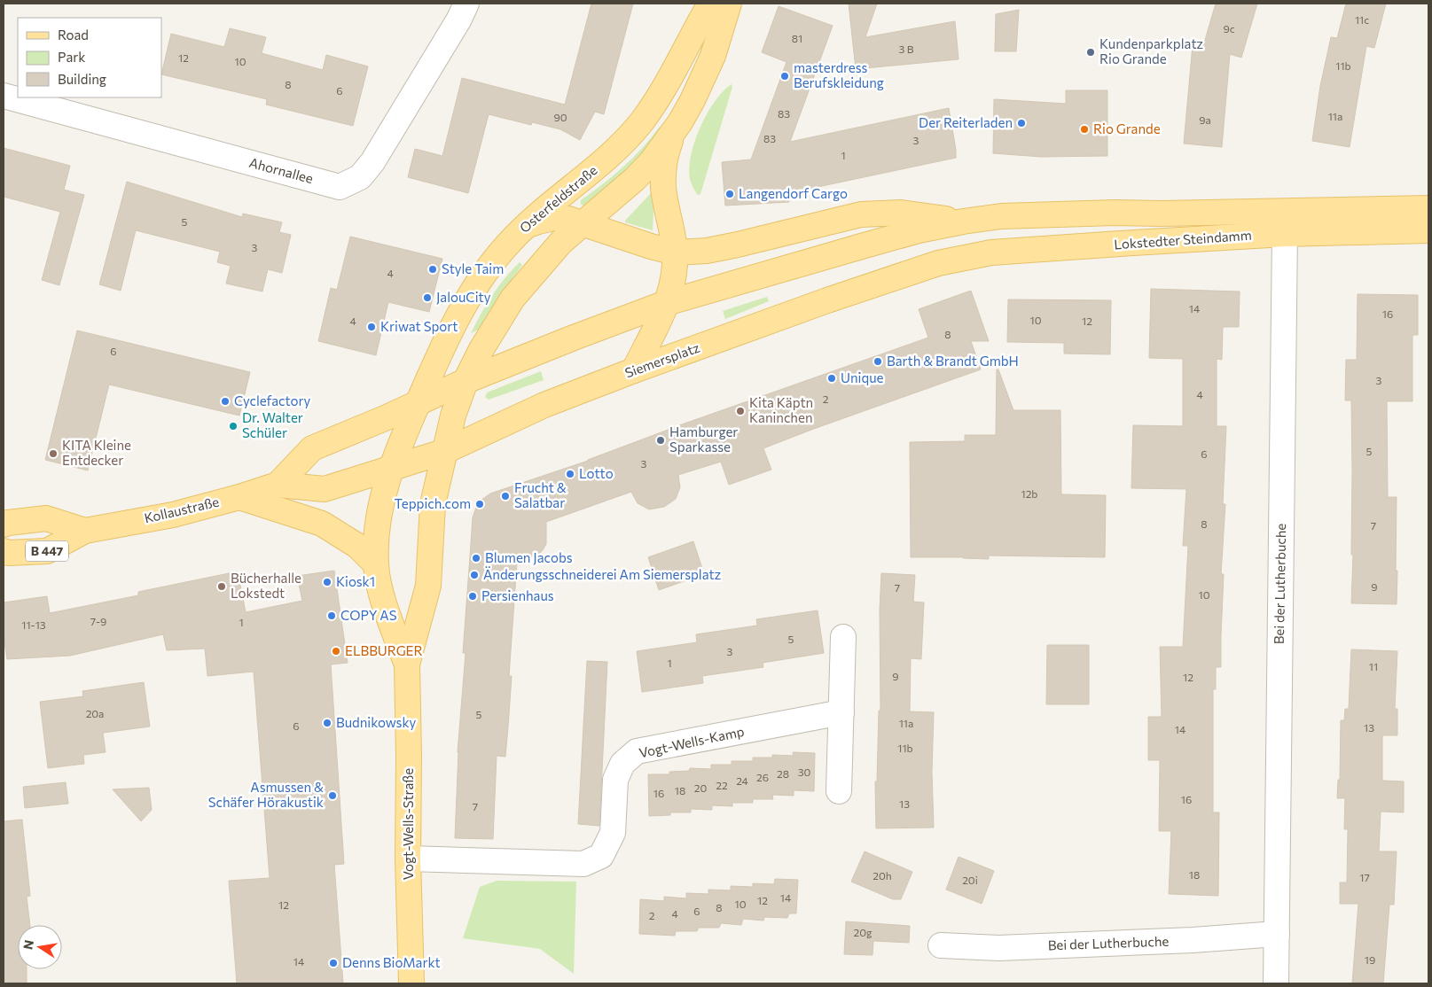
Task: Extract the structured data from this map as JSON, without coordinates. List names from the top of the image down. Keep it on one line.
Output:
{"streets":{"main road":["Osterfeldstraße","Lokstedter Steindamm","Siemersplatz","Kollaustraße","B 447","Vogt-Wells-Straße"],"street":["Ahornallee","Bei der Lutherbuche","Vogt-Wells-Kamp"]},"crossings":[["Osterfeldstraße","Kollaustraße"],["Osterfeldstraße","Vogt-Wells-Straße"],["Lokstedter Steindamm","Siemersplatz"],["Lokstedter Steindamm","Bei der Lutherbuche"],["Siemersplatz","Kollaustraße"],["Siemersplatz","Vogt-Wells-Straße"],["Kollaustraße","Vogt-Wells-Straße"],["Vogt-Wells-Kamp","Vogt-Wells-Straße"]],"places":["Kundenparkplatz Rio Grande","masterdress Berufskleidung","Der Reiterladen","Rio Grande","Langendorf Cargo","Style Taim","JalouCity","Kriwat Sport","Barth & Brandt GmbH","Unique","Cyclefactory","Kita Käptn Kaninchen","Dr. Walter Schüler","Hamburger Sparkasse","KITA Kleine Entdecker","Lotto","Frucht & Salatbar","Teppich.com","Blumen Jacobs","Änderungsschneiderei Am Siemersplatz","Kiosk1","Bücherhalle Lokstedt","Persienhaus","COPY AS","ELBBURGER","Budnikowsky","Asmussen & Schäfer Hörakustik","Denns BioMarkt"],"house_numbers":["11c","9c","81","3 B","12","10","11b","8","6","83","11a","90","9a","83","3","1","5","3","4","14","16","10","4","12","8","6","3","4","2","5","6","3","12b","8","7","9","7","10","7-9","1","11-13","5","3","1","11","9","12","20a","5","11a","6","13","14","11b","30","28","26","24","22","20","18","16","16","13","7","18","20h","17","20i","14","12","10","12","8","6","4","2","20g","19","14"],"legend":["Road","Park","Building"],"north":"left"}
